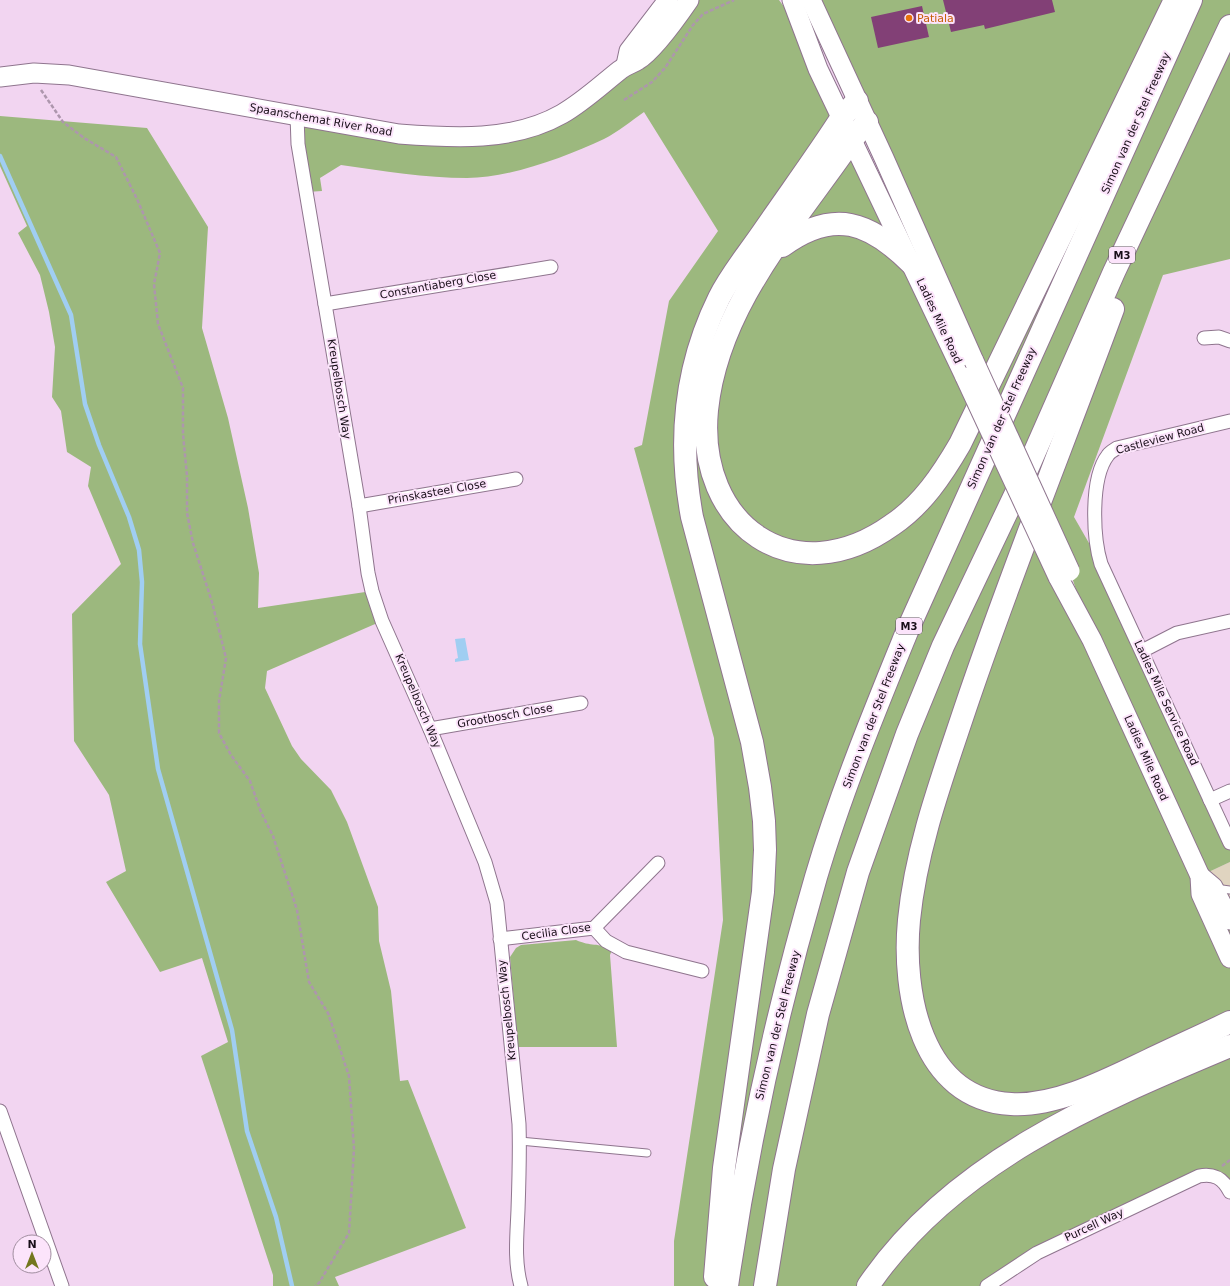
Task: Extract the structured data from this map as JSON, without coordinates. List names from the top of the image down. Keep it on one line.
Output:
{"streets":{"highway":["Simon van der Stel Freeway","M3"],"main road":["Spaanschemat River Road","Ladies Mile Road"],"street":["Constantiaberg Close","Kreupelbosch Way","Castleview Road","Prinskasteel Close","Ladies Mile Service Road","Grootbosch Close","Cecilia Close","Purcell Way"]},"crossings":[["Spaanschemat River Road","Kreupelbosch Way"],["Constantiaberg Close","Kreupelbosch Way"],["Kreupelbosch Way","Prinskasteel Close"],["Kreupelbosch Way","Grootbosch Close"],["Kreupelbosch Way","Cecilia Close"],["Castleview Road","Ladies Mile Service Road"]],"places":["Patiala"],"north":"top"}
